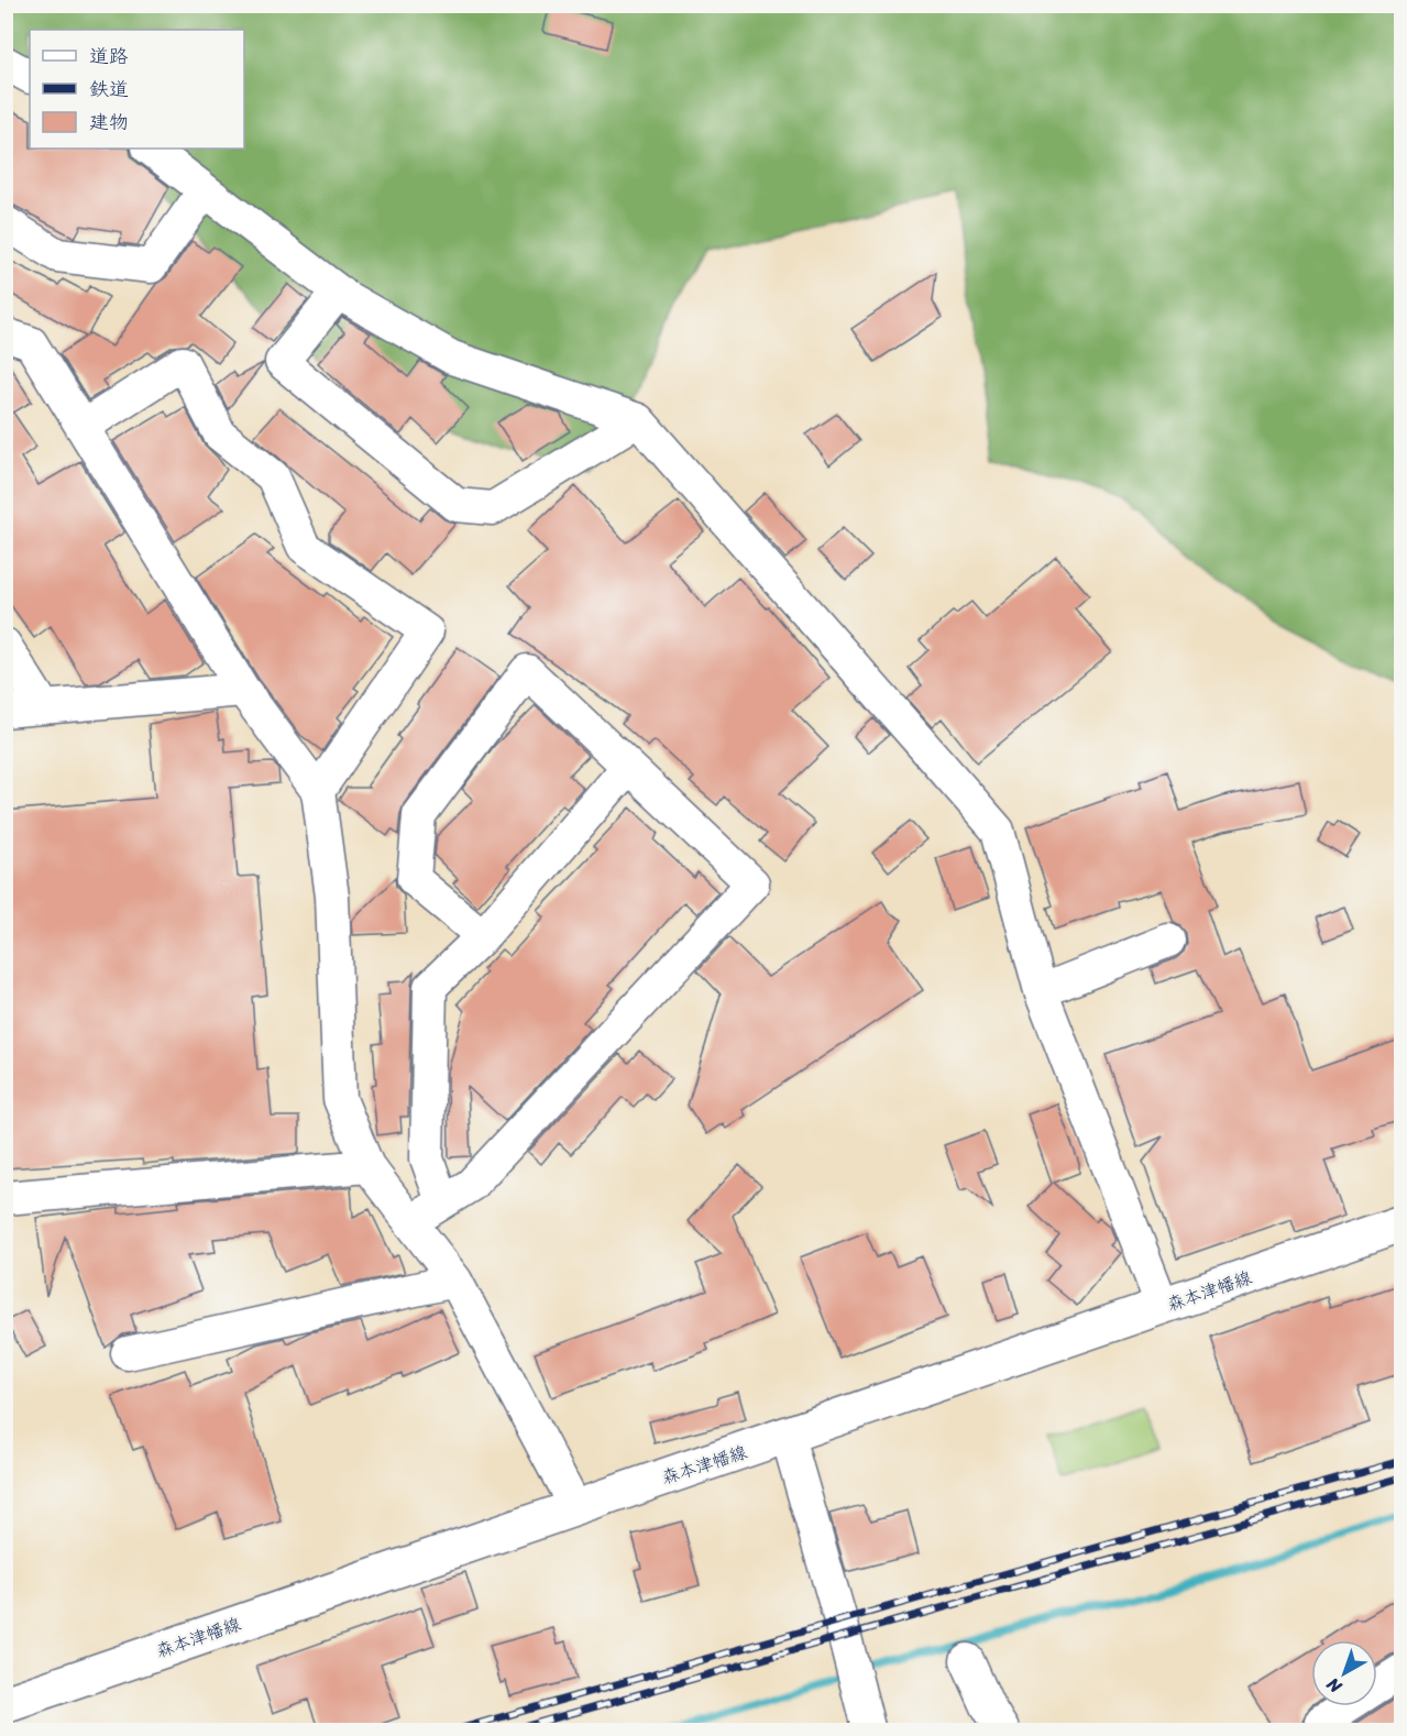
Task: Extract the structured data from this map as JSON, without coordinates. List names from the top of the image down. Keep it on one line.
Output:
{"streets":{"main road":["森本津幡線"]},"legend":["道路","鉄道","建物"],"north":"bottom left"}
